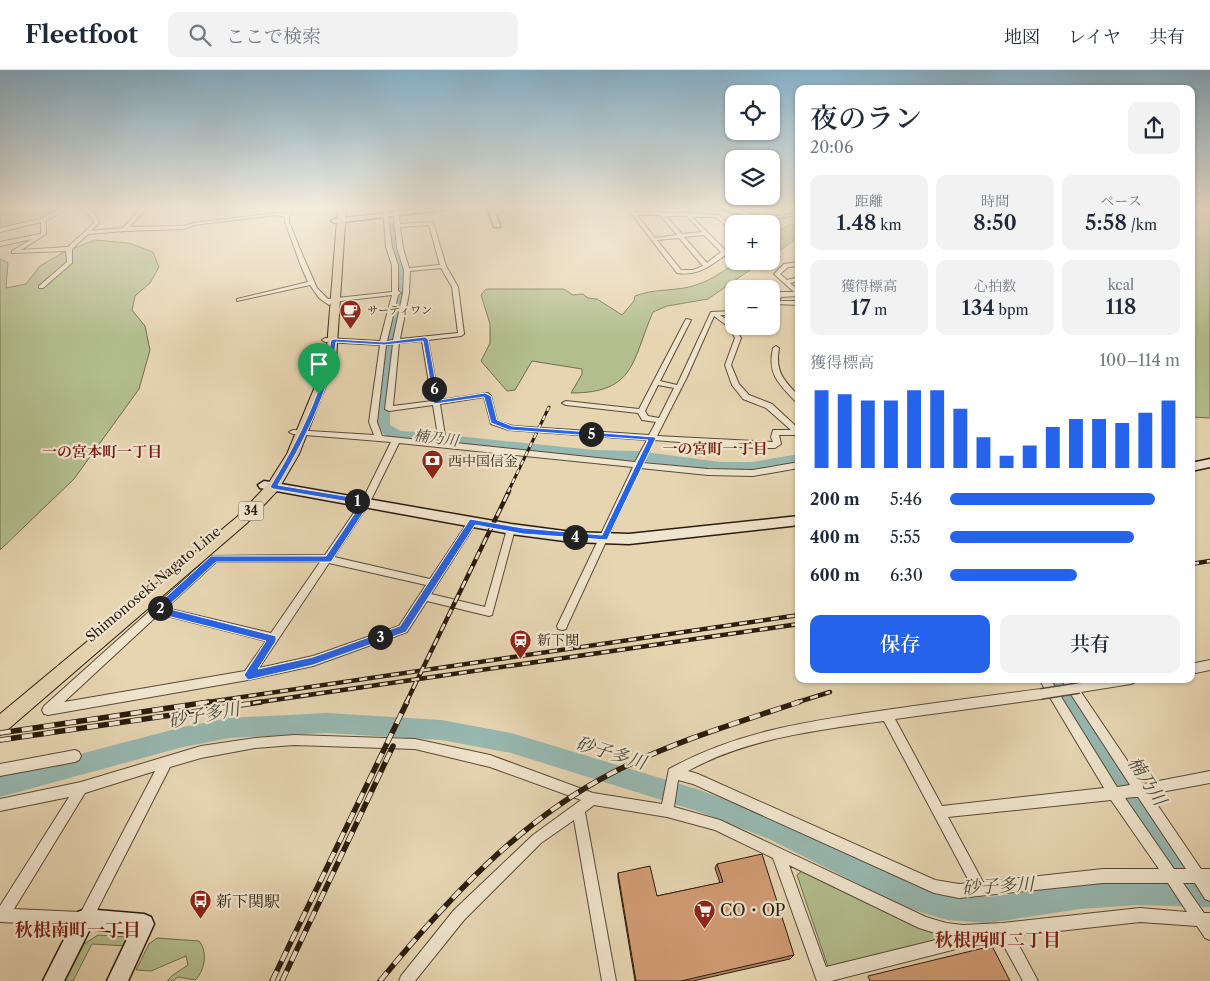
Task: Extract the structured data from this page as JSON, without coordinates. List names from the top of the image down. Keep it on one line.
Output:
{"streets":{"main road":["34","Shimonoseki Nagato Line"]},"districts":["一の宮町一丁目","一の宮本町一丁目","秋根南町一丁目","秋根西町二丁目"],"water":["楠乃川","砂子多川"],"places":{"cafe":["サーティワン"],"bank":["西中国信金"],"station":["新下関"],"bus stop":["新下関駅"],"supermarket":["CO・OP"]},"page":{"header":"Fleetfoot","search":"ここで検索","nav":["地図","レイヤ","共有"],"map_buttons":["+","−"],"heading":["夜のラン","20:06"],"stats":[["距離","1.48 km"],["時間","8:50"],["ペース","5:58 /km"],["獲得標高","17 m"],["心拍数","134 bpm"],["kcal","118"]],"chart":["獲得標高","100–114 m"],"pins":["6","5","1","4","2","3"],"list":[{"name":"200 m","note":"5:46"},{"name":"400 m","note":"5:55"},{"name":"600 m","note":"6:30"}],"buttons":["保存","共有"]}}
